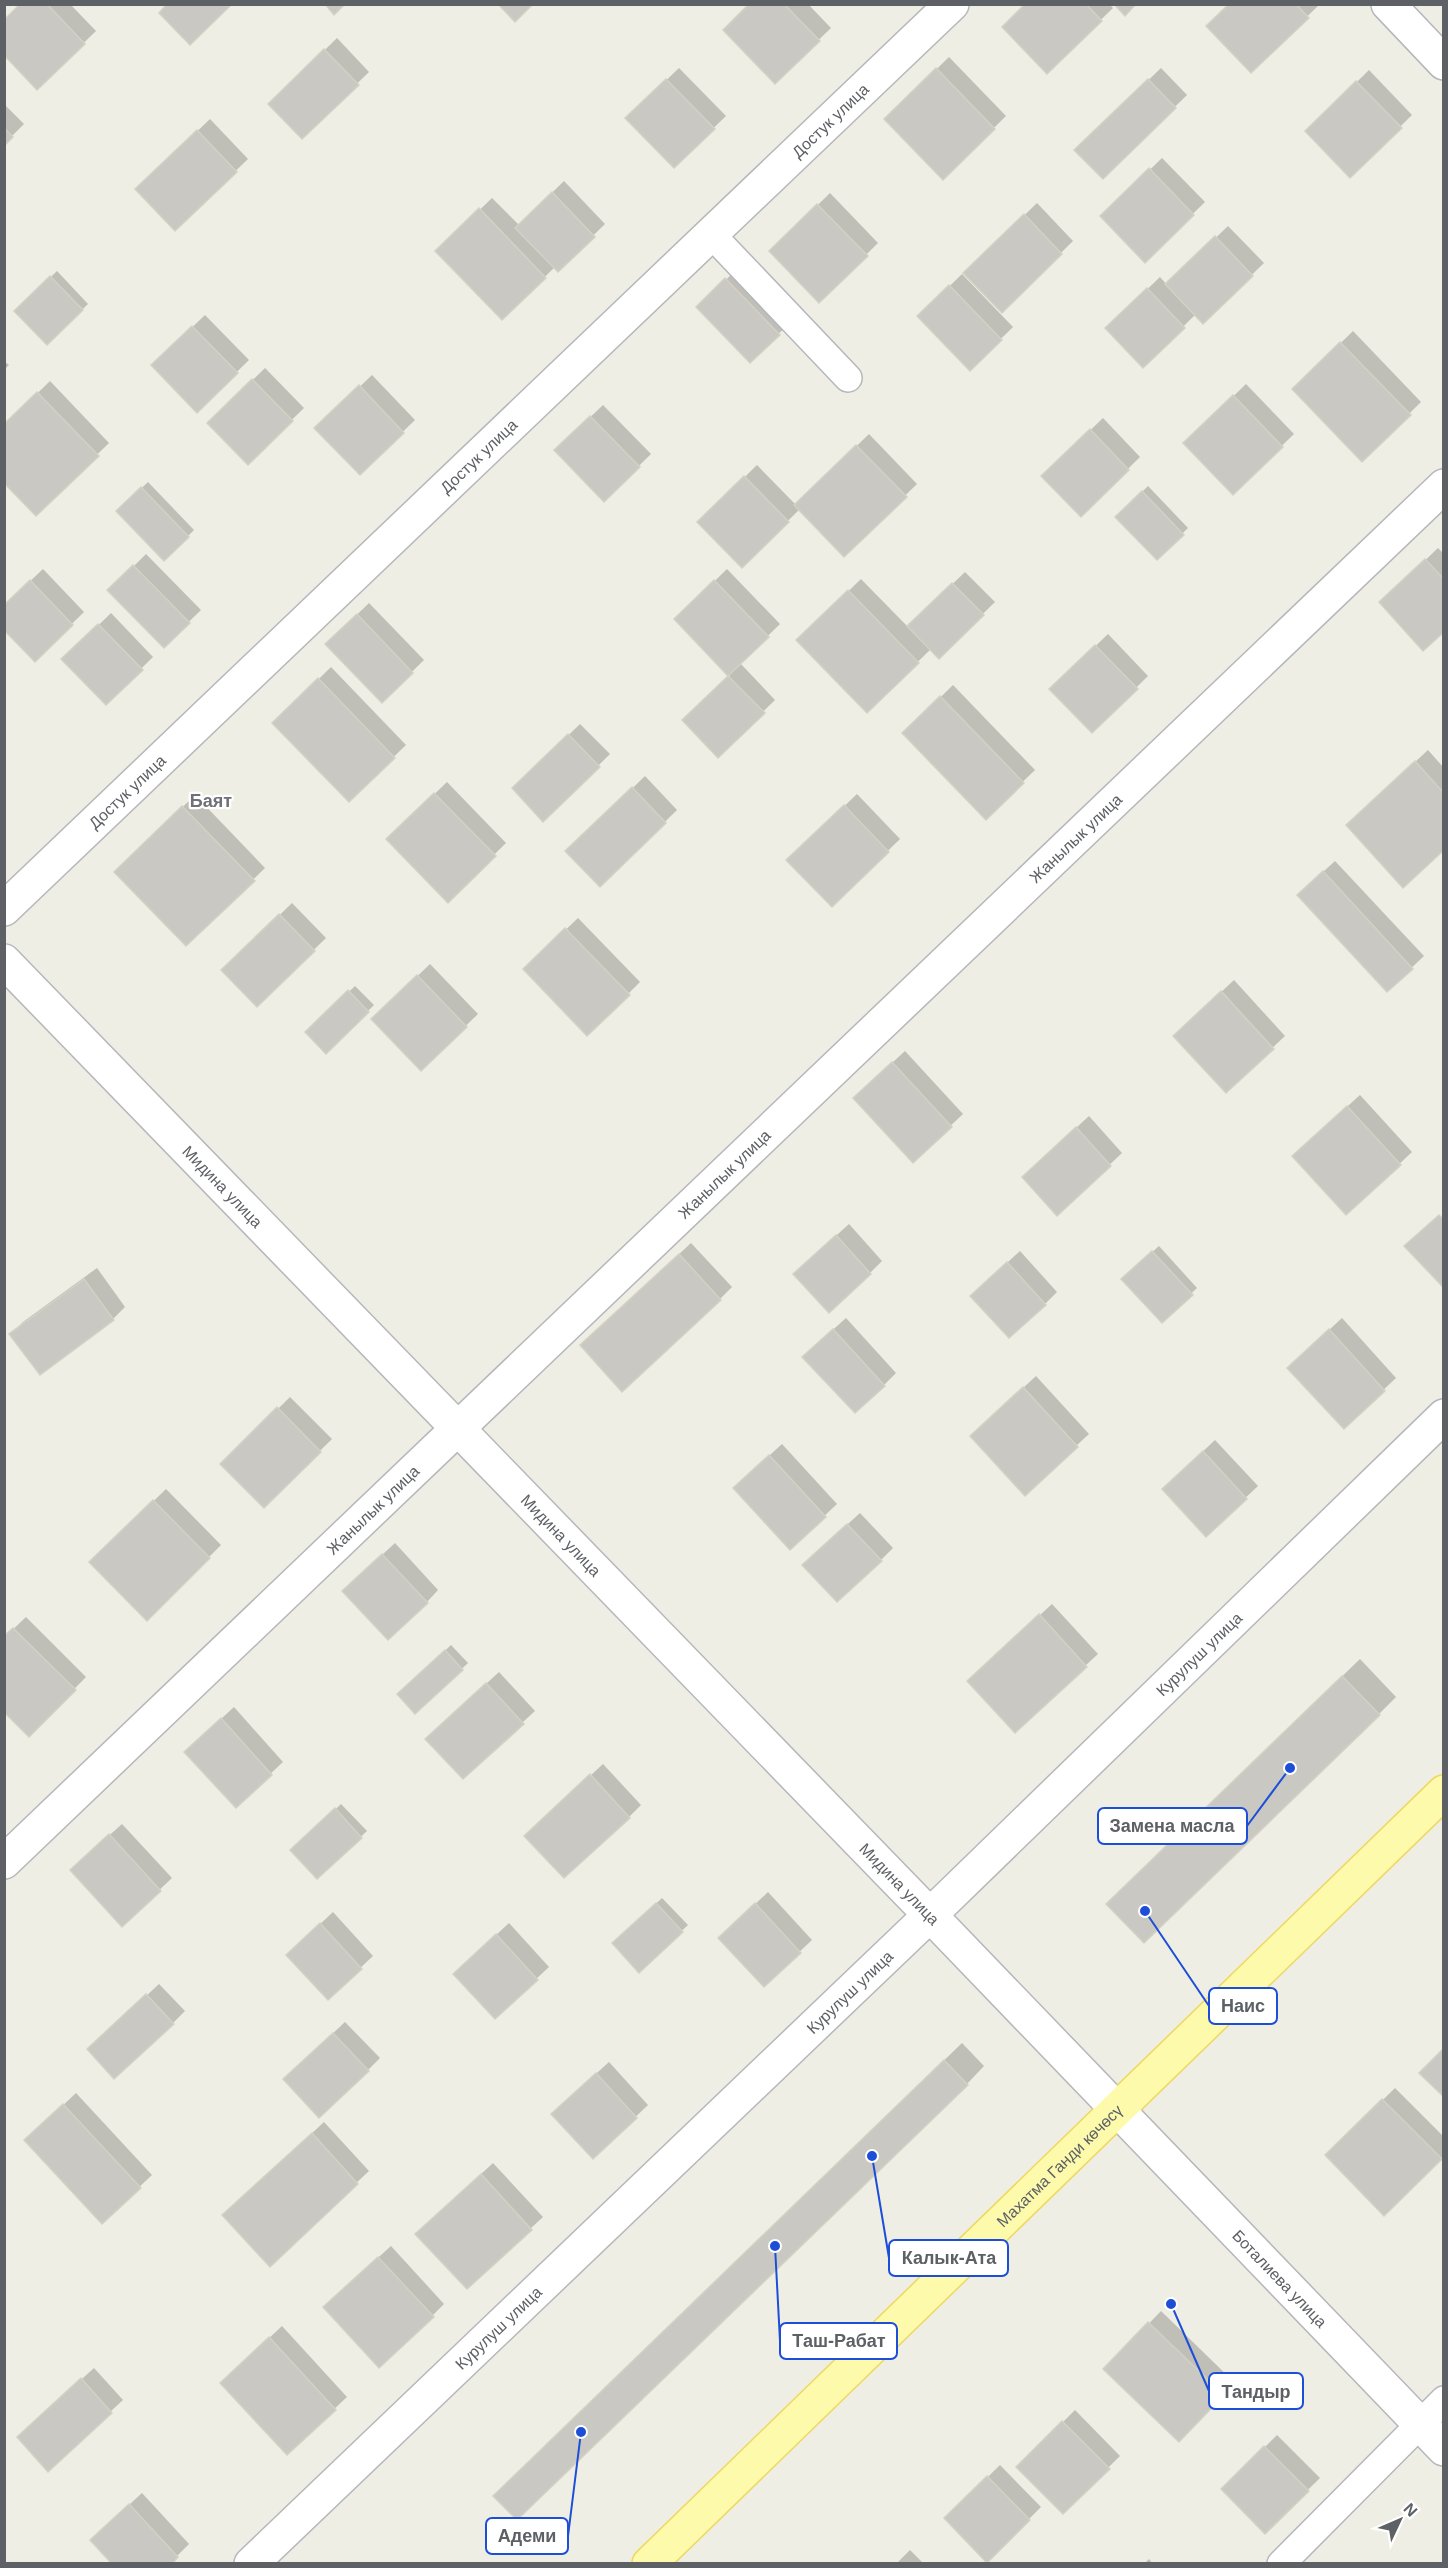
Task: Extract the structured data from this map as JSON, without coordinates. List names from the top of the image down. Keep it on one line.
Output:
{"streets":{"main road":["Махатма Ганди көчөсү"],"street":["Достук улица","Жанылык улица","Мидина улица","Курулуш улица","Боталиева улица"]},"crossings":[["Жанылык улица","Мидина улица"],["Мидина улица","Курулуш улица"],["Мидина улица","Махатма Ганди көчөсү"],["Мидина улица","Боталиева улица"],["Махатма Ганди көчөсү","Боталиева улица"]],"districts":["Баят"],"places":["Замена масла","Наис","Калык-Ата","Таш-Рабат","Тандыр","Адеми"],"north":"top right"}
